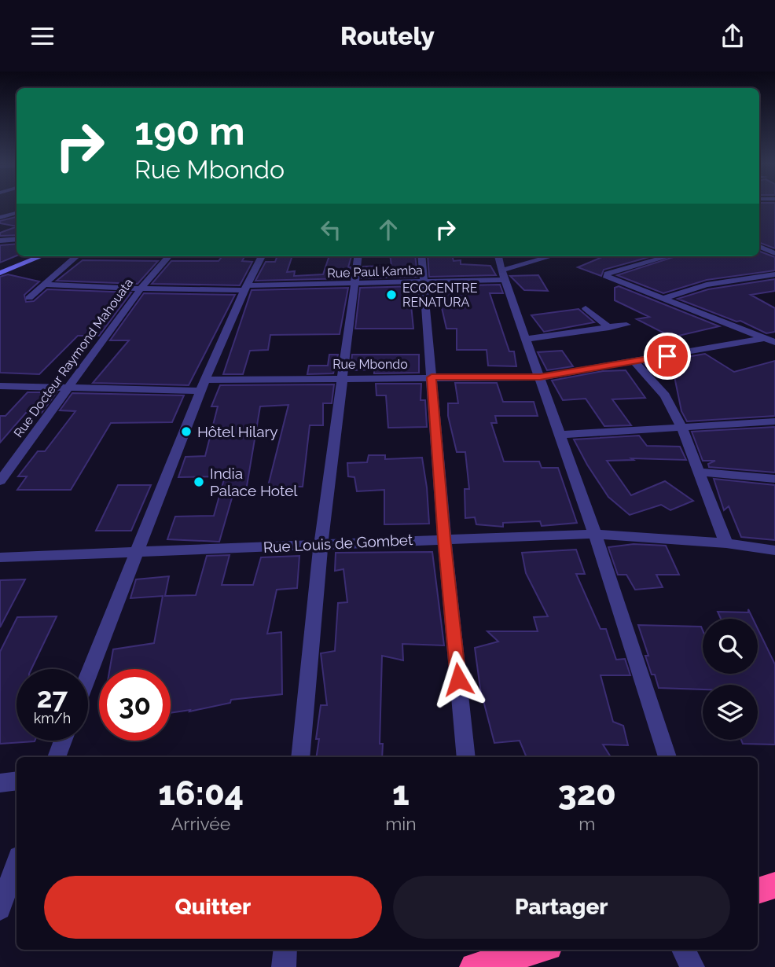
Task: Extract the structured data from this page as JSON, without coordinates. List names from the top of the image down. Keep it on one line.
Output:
{"streets":{"street":["Rue Paul Kamba","Rue Docteur Raymond Mahouata","Rue Mbondo","Rue Louis de Gombet"]},"crossings":[["Rue Paul Kamba","Rue Docteur Raymond Mahouata"],["Rue Docteur Raymond Mahouata","Rue Mbondo"]],"places":["ECOCENTRE RENATURA","Hôtel Hilary","India Palace Hotel"],"page":{"header":"Routely","turn":["190 m","Rue Mbondo"],"speed":"27 km/h","limit":"30","eta":["16:04","Arrivée","1","min","320","m"],"buttons":["Quitter","Partager"]}}
